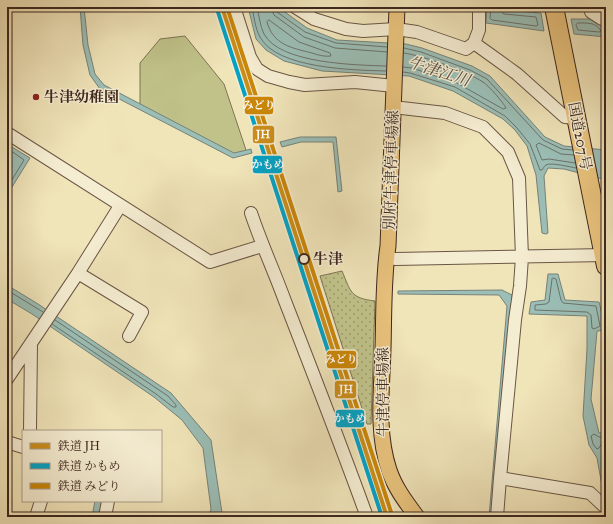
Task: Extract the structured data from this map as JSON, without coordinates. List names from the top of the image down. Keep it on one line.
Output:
{"streets":{"highway":["国道207号"],"main road":["別府牛津停車場線","牛津停車場線"]},"crossings":[["別府牛津停車場線","牛津停車場線"]],"water":["牛津江川"],"places":["牛津幼稚園","牛津"],"lines":["rail line JH","rail line みどり","rail line かもめ"],"legend":["鉄道 JH","鉄道 かもめ","鉄道 みどり"]}
